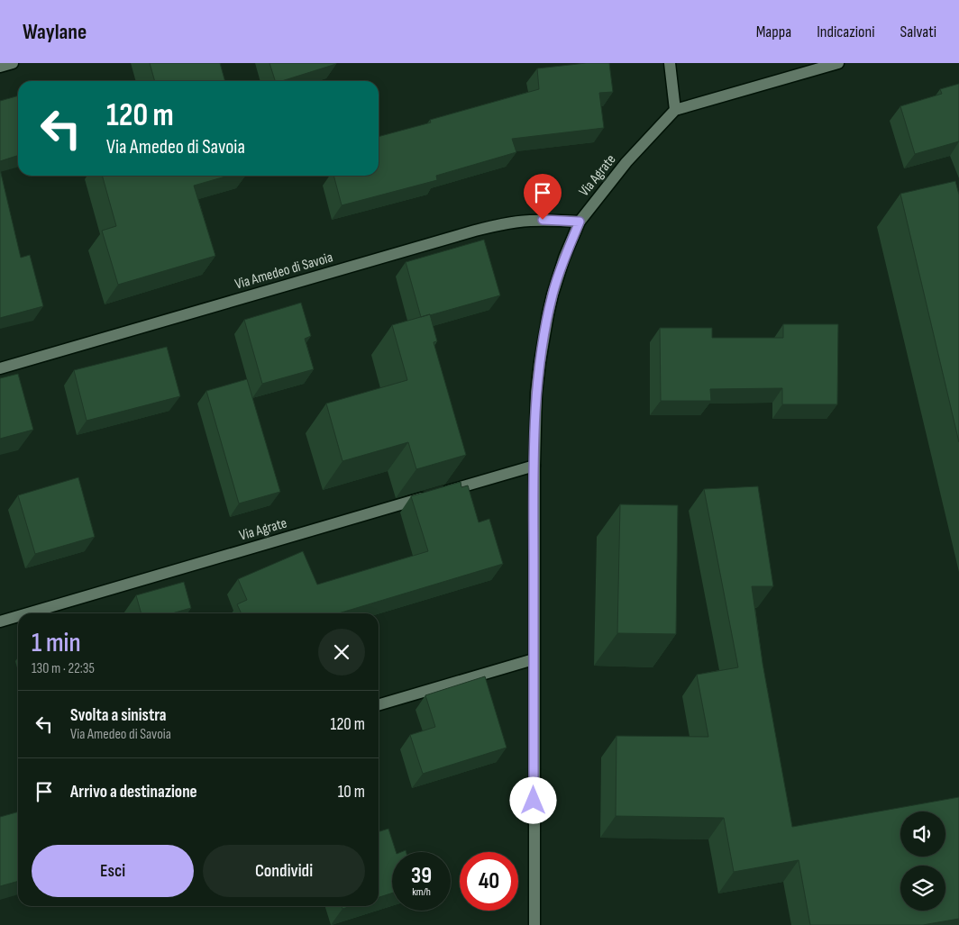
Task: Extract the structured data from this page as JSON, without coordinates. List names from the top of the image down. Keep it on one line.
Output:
{"streets":{"street":["Via Agrate","Via Amedeo di Savoia"]},"crossings":[["Via Agrate","Via Amedeo di Savoia"]],"page":{"header":"Waylane","nav":["Mappa","Indicazioni","Salvati"],"turn":["120 m","Via Amedeo di Savoia"],"heading":["1 min","130 m · 22:35"],"list":[{"name":"Svolta a sinistra","note":"Via Amedeo di Savoia","value":"120 m"},{"name":"Arrivo a destinazione","value":"10 m"}],"buttons":["Esci","Condividi"],"speed":"39 km/h","limit":"40"}}
